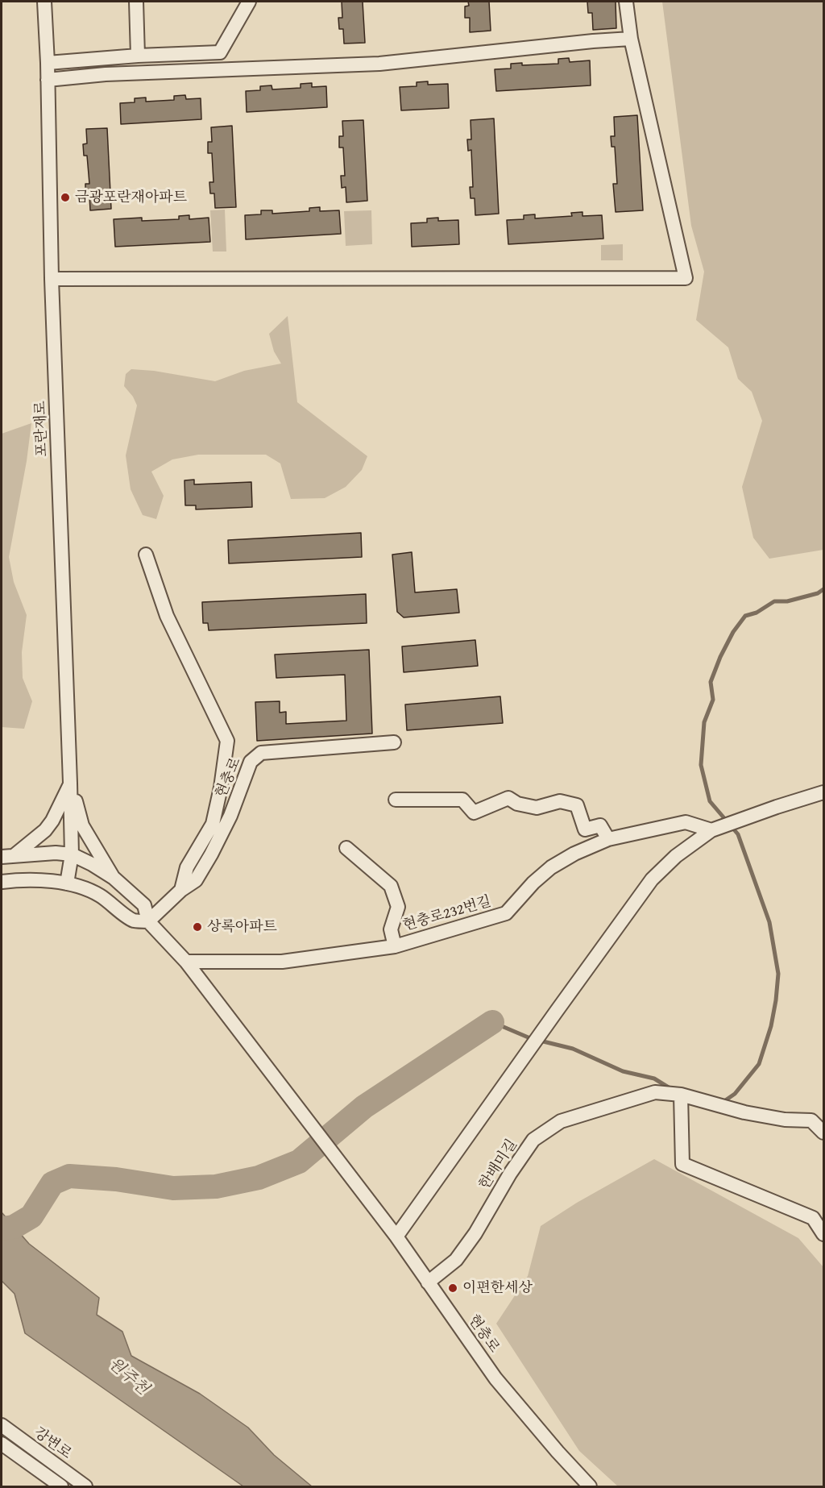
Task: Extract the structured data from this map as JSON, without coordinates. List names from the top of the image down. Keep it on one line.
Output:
{"streets":{"street":["포란재로","현충로","현충로232번길","한배미길","강변로"]},"crossings":[["현충로","현충로232번길"],["현충로","한배미길"]],"water":["원주천"],"places":["금광포란재아파트","상록아파트","이편한세상"]}
